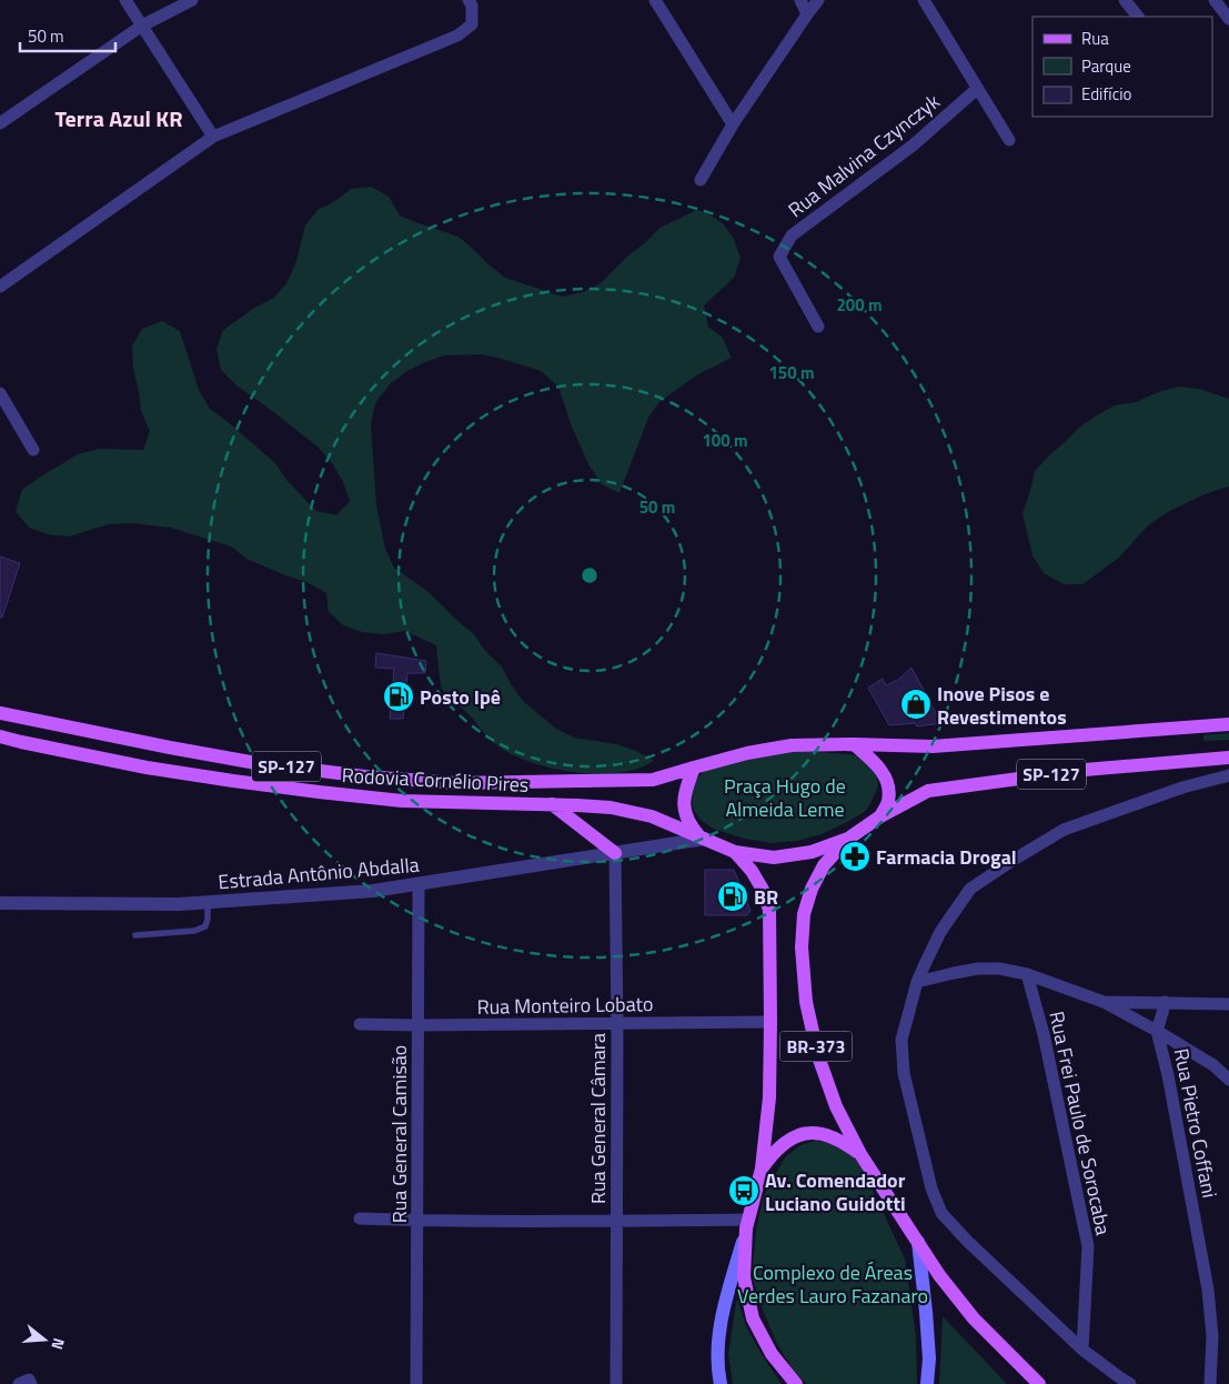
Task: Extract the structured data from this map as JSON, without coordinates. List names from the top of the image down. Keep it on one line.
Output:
{"streets":{"main road":["SP-127","Rodovia Cornélio Pires","BR-373"],"street":["Rua Malvina Czynczyk","Estrada Antônio Abdalla","Rua Monteiro Lobato","Rua General Câmara","Rua Frei Paulo de Sorocaba","Rua Pietro Coffani","Rua General Camisão"]},"crossings":[["SP-127","Rodovia Cornélio Pires"],["SP-127","Estrada Antônio Abdalla"],["SP-127","BR-373"],["Rodovia Cornélio Pires","Estrada Antônio Abdalla"],["Estrada Antônio Abdalla","Rua General Câmara"],["Estrada Antônio Abdalla","Rua General Camisão"],["Rua Monteiro Lobato","BR-373"],["Rua Monteiro Lobato","Rua General Câmara"],["Rua Monteiro Lobato","Rua General Camisão"]],"districts":["Terra Azul KR"],"parks":["Praça Hugo de Almeida Leme","Complexo de Áreas Verdes Lauro Fazanaro"],"places":{"fuel station":["Posto Ipê","BR"],"shop":["Inove Pisos e Revestimentos"],"pharmacy":["Farmacia Drogal"],"bus stop":["Av. Comendador Luciano Guidotti"]},"legend":["Rua","Parque","Edifício"],"scale_bar":"50 m","north":"right","rings":["200 m","150 m","100 m","50 m"]}
